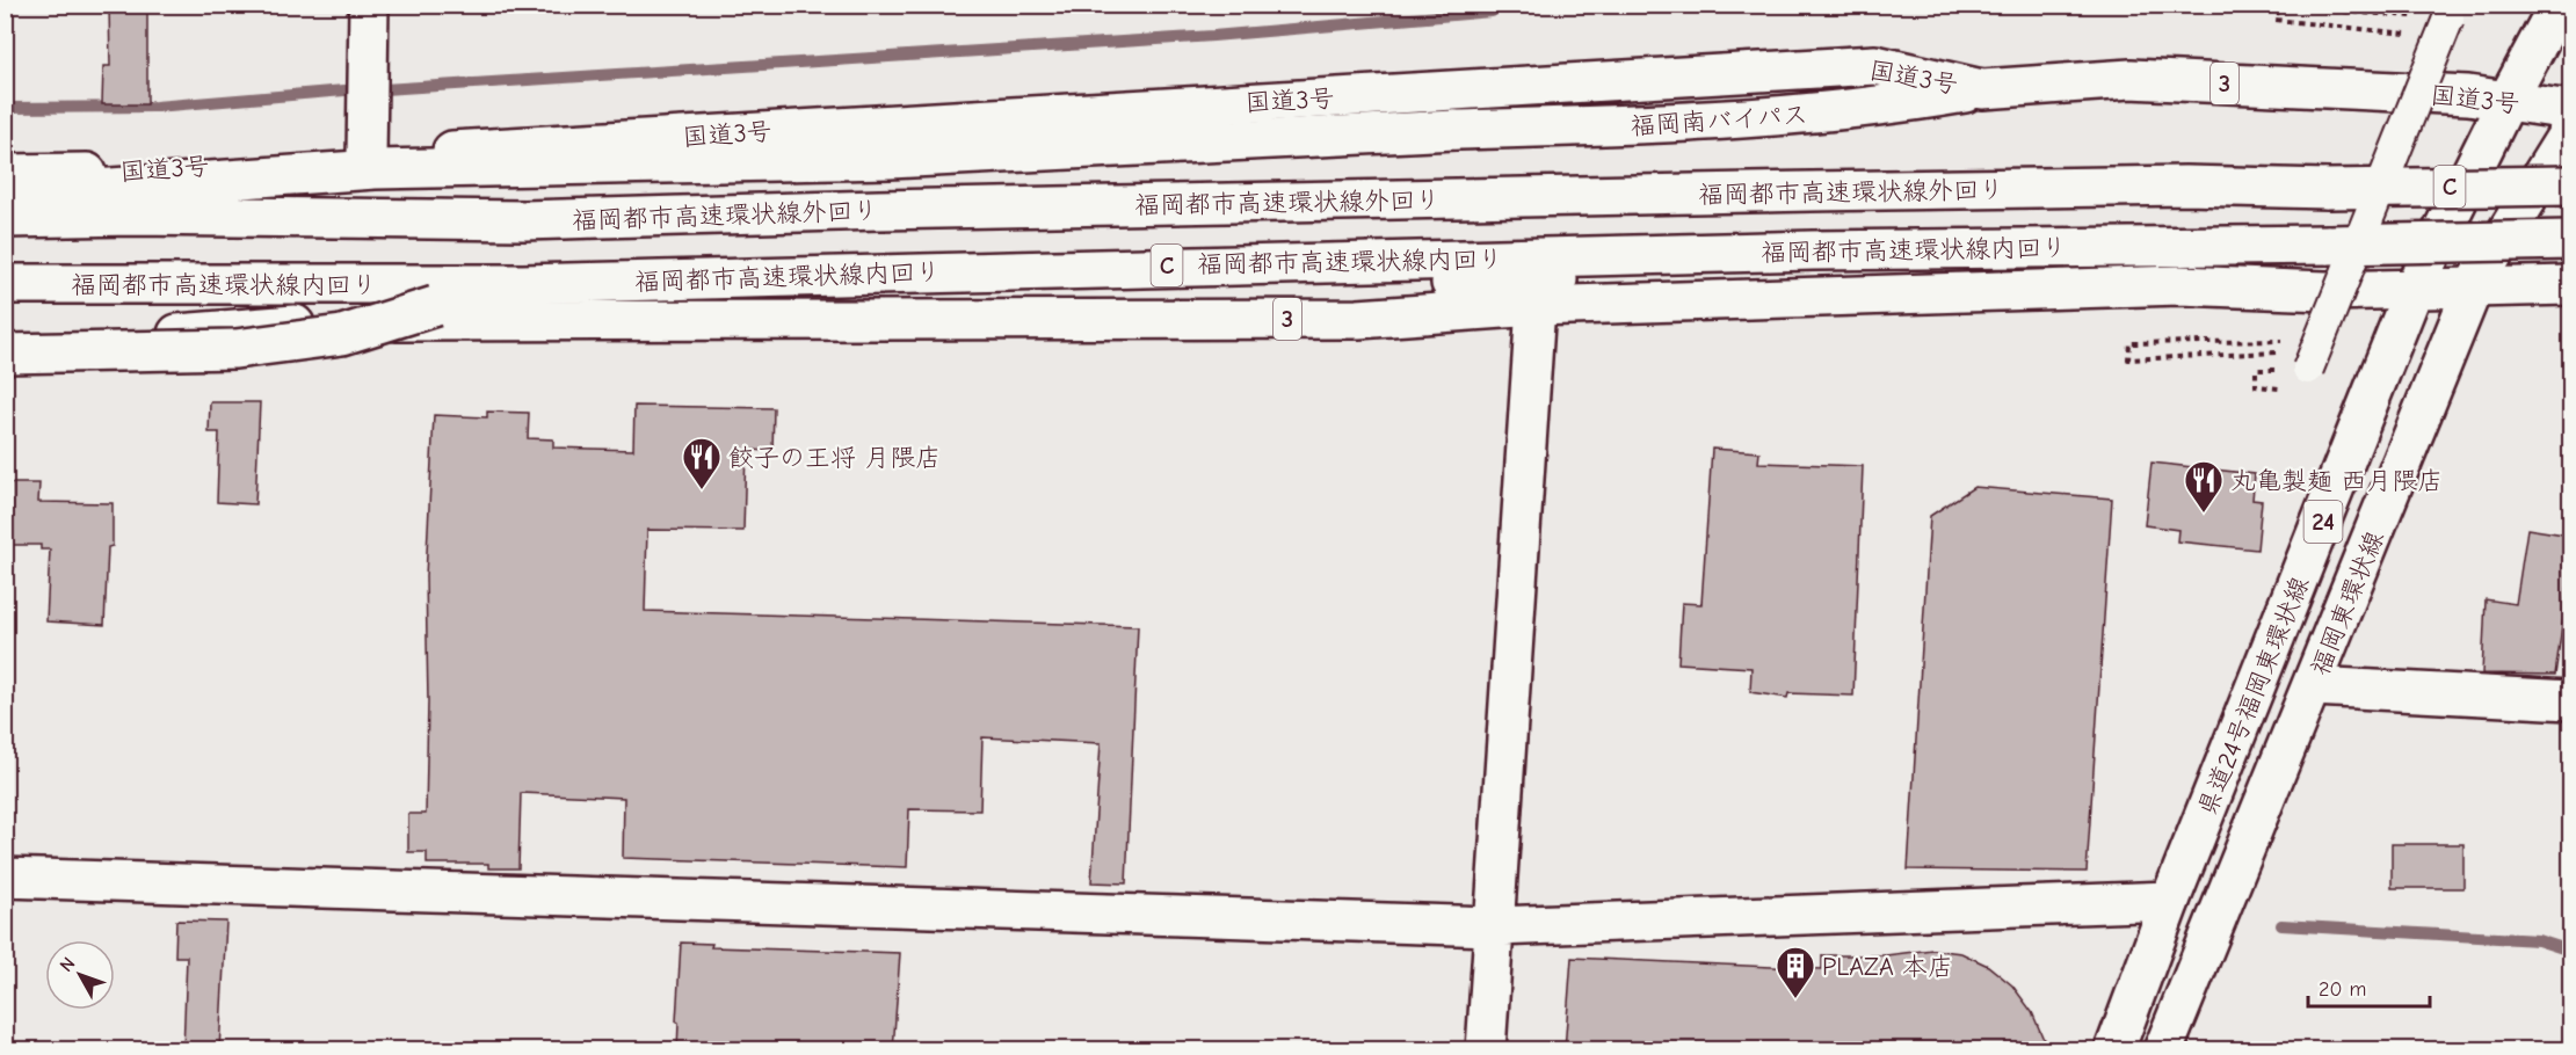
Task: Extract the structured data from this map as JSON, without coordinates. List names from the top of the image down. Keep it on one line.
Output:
{"streets":{"main road":["国道3号","3","福岡南バイパス","C","福岡都市高速環状線外回り","福岡都市高速環状線内回り","24","福岡東環状線","県道24号福岡東環状線"]},"crossings":[["国道3号","福岡南バイパス"],["国道3号","県道24号福岡東環状線"],["3","福岡東環状線"],["3","県道24号福岡東環状線"]],"places":{"restaurant":["餃子の王将 月隈店","丸亀製麺 西月隈店"],"building":["PLAZA 本店"]},"scale_bar":"20 m","north":"top left"}
